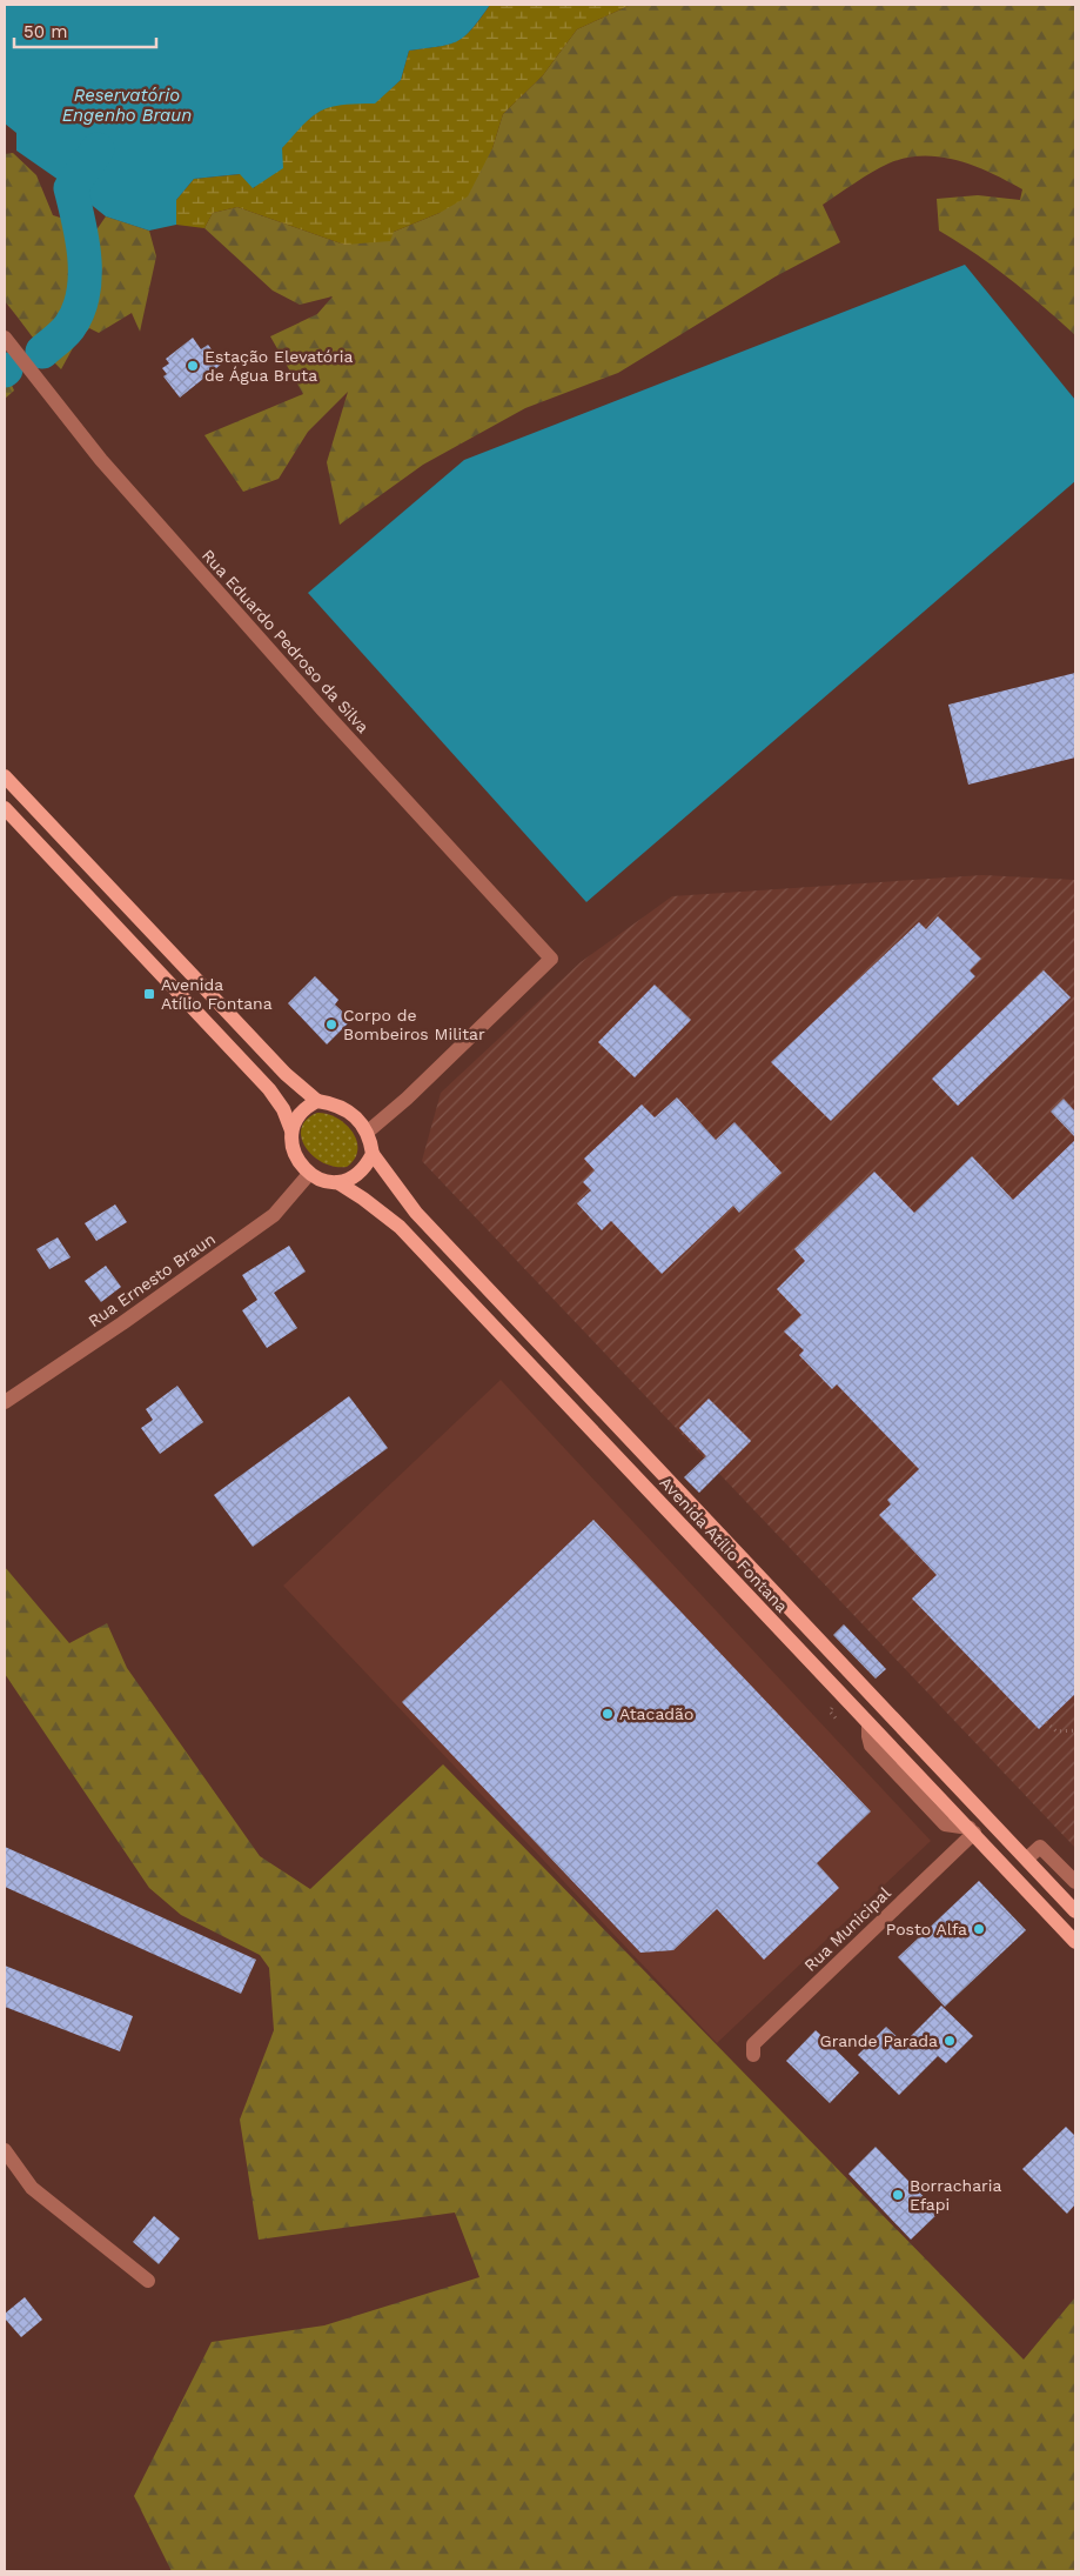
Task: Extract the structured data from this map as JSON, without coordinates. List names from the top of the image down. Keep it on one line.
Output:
{"streets":{"main road":["Avenida Atílio Fontana"],"street":["Rua Eduardo Pedroso da Silva","Rua Ernesto Braun","Rua Municipal"]},"crossings":[["Rua Eduardo Pedroso da Silva","Rua Ernesto Braun"],["Rua Eduardo Pedroso da Silva","Avenida Atílio Fontana"],["Rua Ernesto Braun","Avenida Atílio Fontana"],["Avenida Atílio Fontana","Rua Municipal"]],"water":["Reservatório Engenho Braun"],"places":{"other":["Estação Elevatória de Água Bruta","Corpo de Bombeiros Militar","Atacadão","Posto Alfa","Grande Parada","Borracharia Efapi"],"transit":["Avenida Atílio Fontana"]},"scale_bar":"50 m"}
